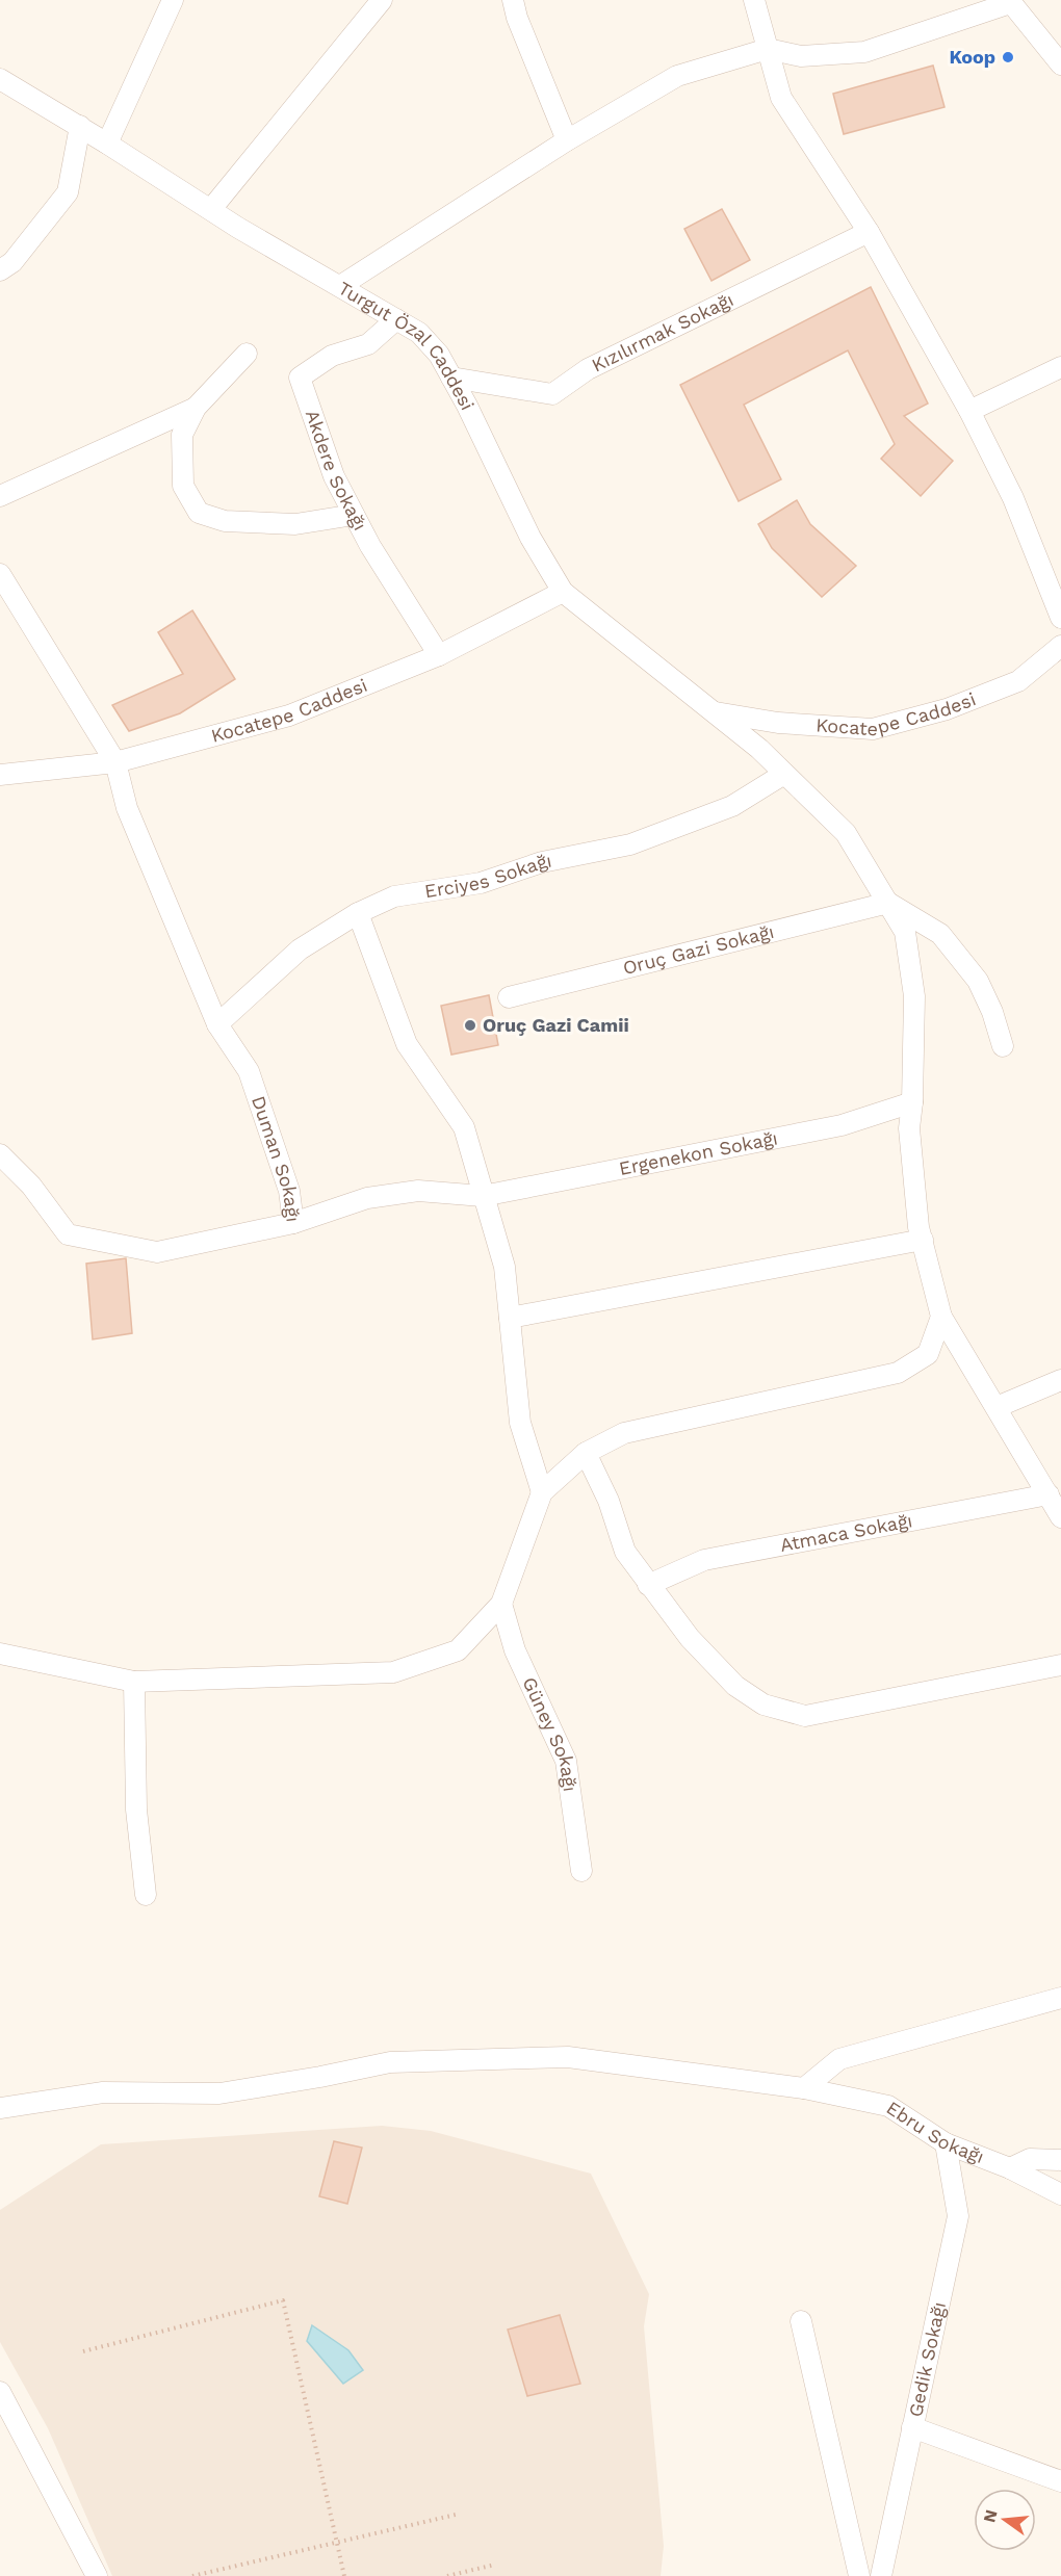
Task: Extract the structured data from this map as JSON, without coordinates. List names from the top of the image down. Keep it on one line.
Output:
{"streets":{"street":["Kızılırmak Sokağı","Turgut Özal Caddesi","Akdere Sokağı","Kocatepe Caddesi","Erciyes Sokağı","Oruç Gazi Sokağı","Duman Sokağı","Ergenekon Sokağı","Atmaca Sokağı","Güney Sokağı","Ebru Sokağı","Gedik Sokağı"]},"crossings":[["Kızılırmak Sokağı","Turgut Özal Caddesi"],["Turgut Özal Caddesi","Akdere Sokağı"],["Turgut Özal Caddesi","Kocatepe Caddesi"],["Turgut Özal Caddesi","Erciyes Sokağı"],["Turgut Özal Caddesi","Oruç Gazi Sokağı"],["Turgut Özal Caddesi","Ergenekon Sokağı"],["Turgut Özal Caddesi","Atmaca Sokağı"],["Akdere Sokağı","Kocatepe Caddesi"],["Kocatepe Caddesi","Duman Sokağı"],["Erciyes Sokağı","Duman Sokağı"],["Duman Sokağı","Ergenekon Sokağı"],["Ebru Sokağı","Gedik Sokağı"]],"places":["Koop","Oruç Gazi Camii"],"north":"left"}
